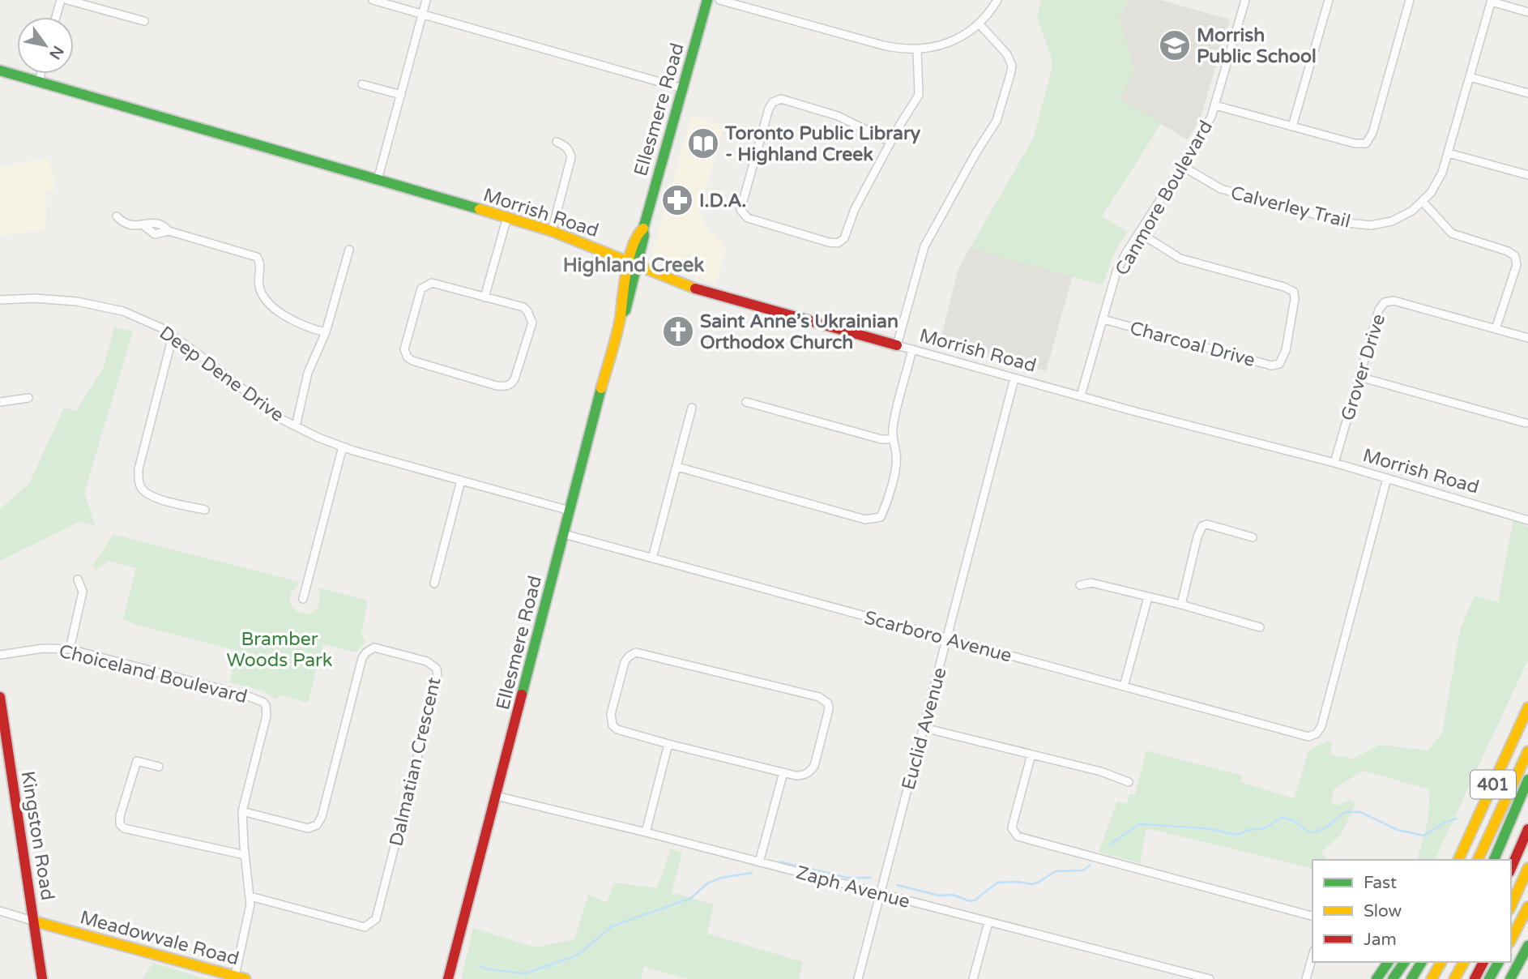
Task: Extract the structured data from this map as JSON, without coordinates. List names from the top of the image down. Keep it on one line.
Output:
{"streets":{"main road":["Ellesmere Road","Morrish Road","401","Kingston Road","Meadowvale Road"],"street":["Canmore Boulevard","Calverley Trail","Charcoal Drive","Grover Drive","Deep Dene Drive","Scarboro Avenue","Choiceland Boulevard","Euclid Avenue","Dalmatian Crescent","Zaph Avenue"]},"crossings":[["Ellesmere Road","Morrish Road"],["Ellesmere Road","Deep Dene Drive"],["Ellesmere Road","Scarboro Avenue"],["Ellesmere Road","Zaph Avenue"],["Canmore Boulevard","Calverley Trail"],["Canmore Boulevard","Morrish Road"],["Canmore Boulevard","Charcoal Drive"],["Morrish Road","Grover Drive"],["Morrish Road","Scarboro Avenue"],["Morrish Road","Euclid Avenue"],["Scarboro Avenue","Euclid Avenue"],["Choiceland Boulevard","Dalmatian Crescent"],["Choiceland Boulevard","Meadowvale Road"],["Euclid Avenue","Zaph Avenue"],["Kingston Road","Meadowvale Road"]],"districts":["Highland Creek"],"parks":["Bramber Woods Park"],"places":{"school or university":["Morrish Public School"],"library":["Toronto Public Library - Highland Creek"],"pharmacy":["I.D.A."],"church":["Saint Anne’s Ukrainian Orthodox Church"]},"legend":["Fast","Slow","Jam"],"north":"bottom right"}
